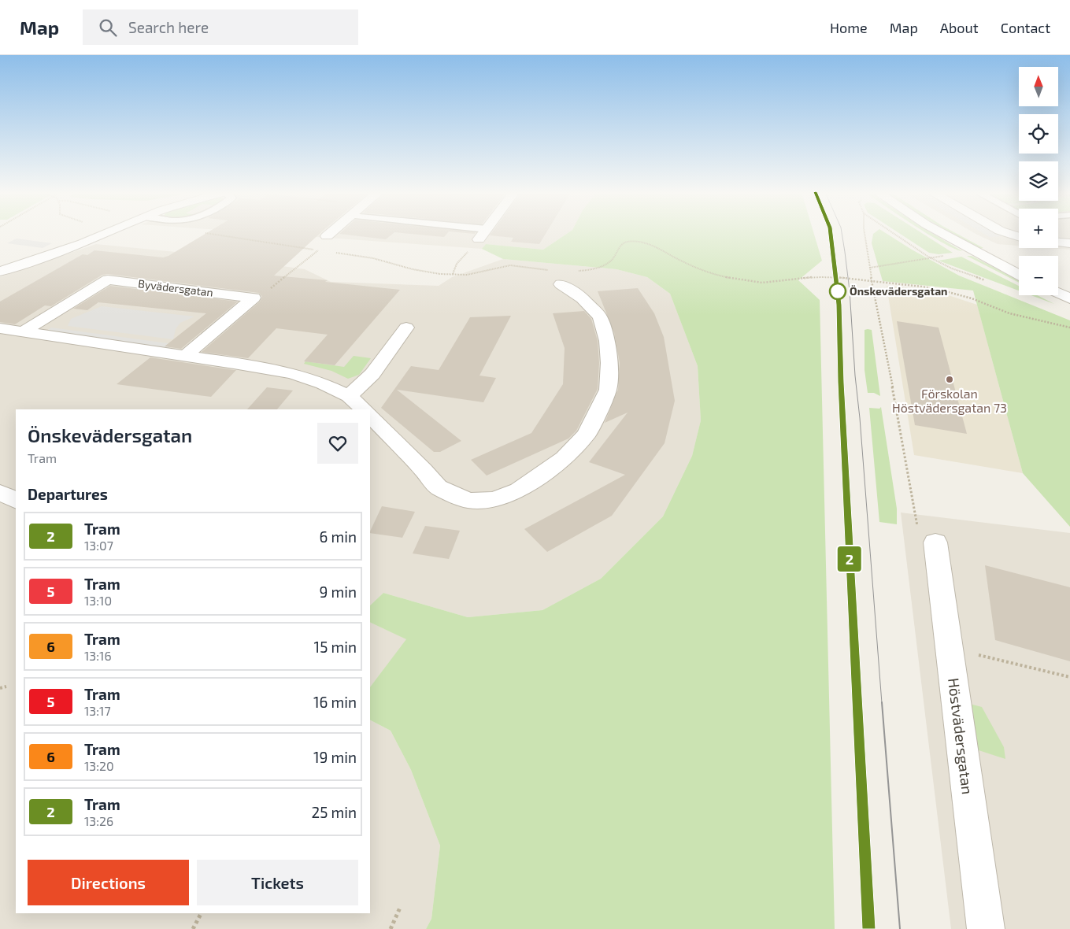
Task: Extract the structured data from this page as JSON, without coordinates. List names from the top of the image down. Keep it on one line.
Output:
{"streets":{"street":["Byvädersgatan","Höstvädersgatan"]},"places":["Önskevädersgatan","Förskolan Höstvädersgatan 73"],"lines":["tram line 2"],"north":"top","page":{"header":"Map","search":"Search here","nav":["Home","Map","About","Contact"],"on_map":"2","map_buttons":["+","−"],"heading":[["Önskevädersgatan","Tram"],"Departures"],"list":[{"mark":"2","name":"Tram","note":"13:07","value":"6 min"},{"mark":"5","name":"Tram","note":"13:10","value":"9 min"},{"mark":"6","name":"Tram","note":"13:16","value":"15 min"},{"mark":"5","name":"Tram","note":"13:17","value":"16 min"},{"mark":"6","name":"Tram","note":"13:20","value":"19 min"},{"mark":"2","name":"Tram","note":"13:26","value":"25 min"}],"buttons":["Directions","Tickets"]}}
